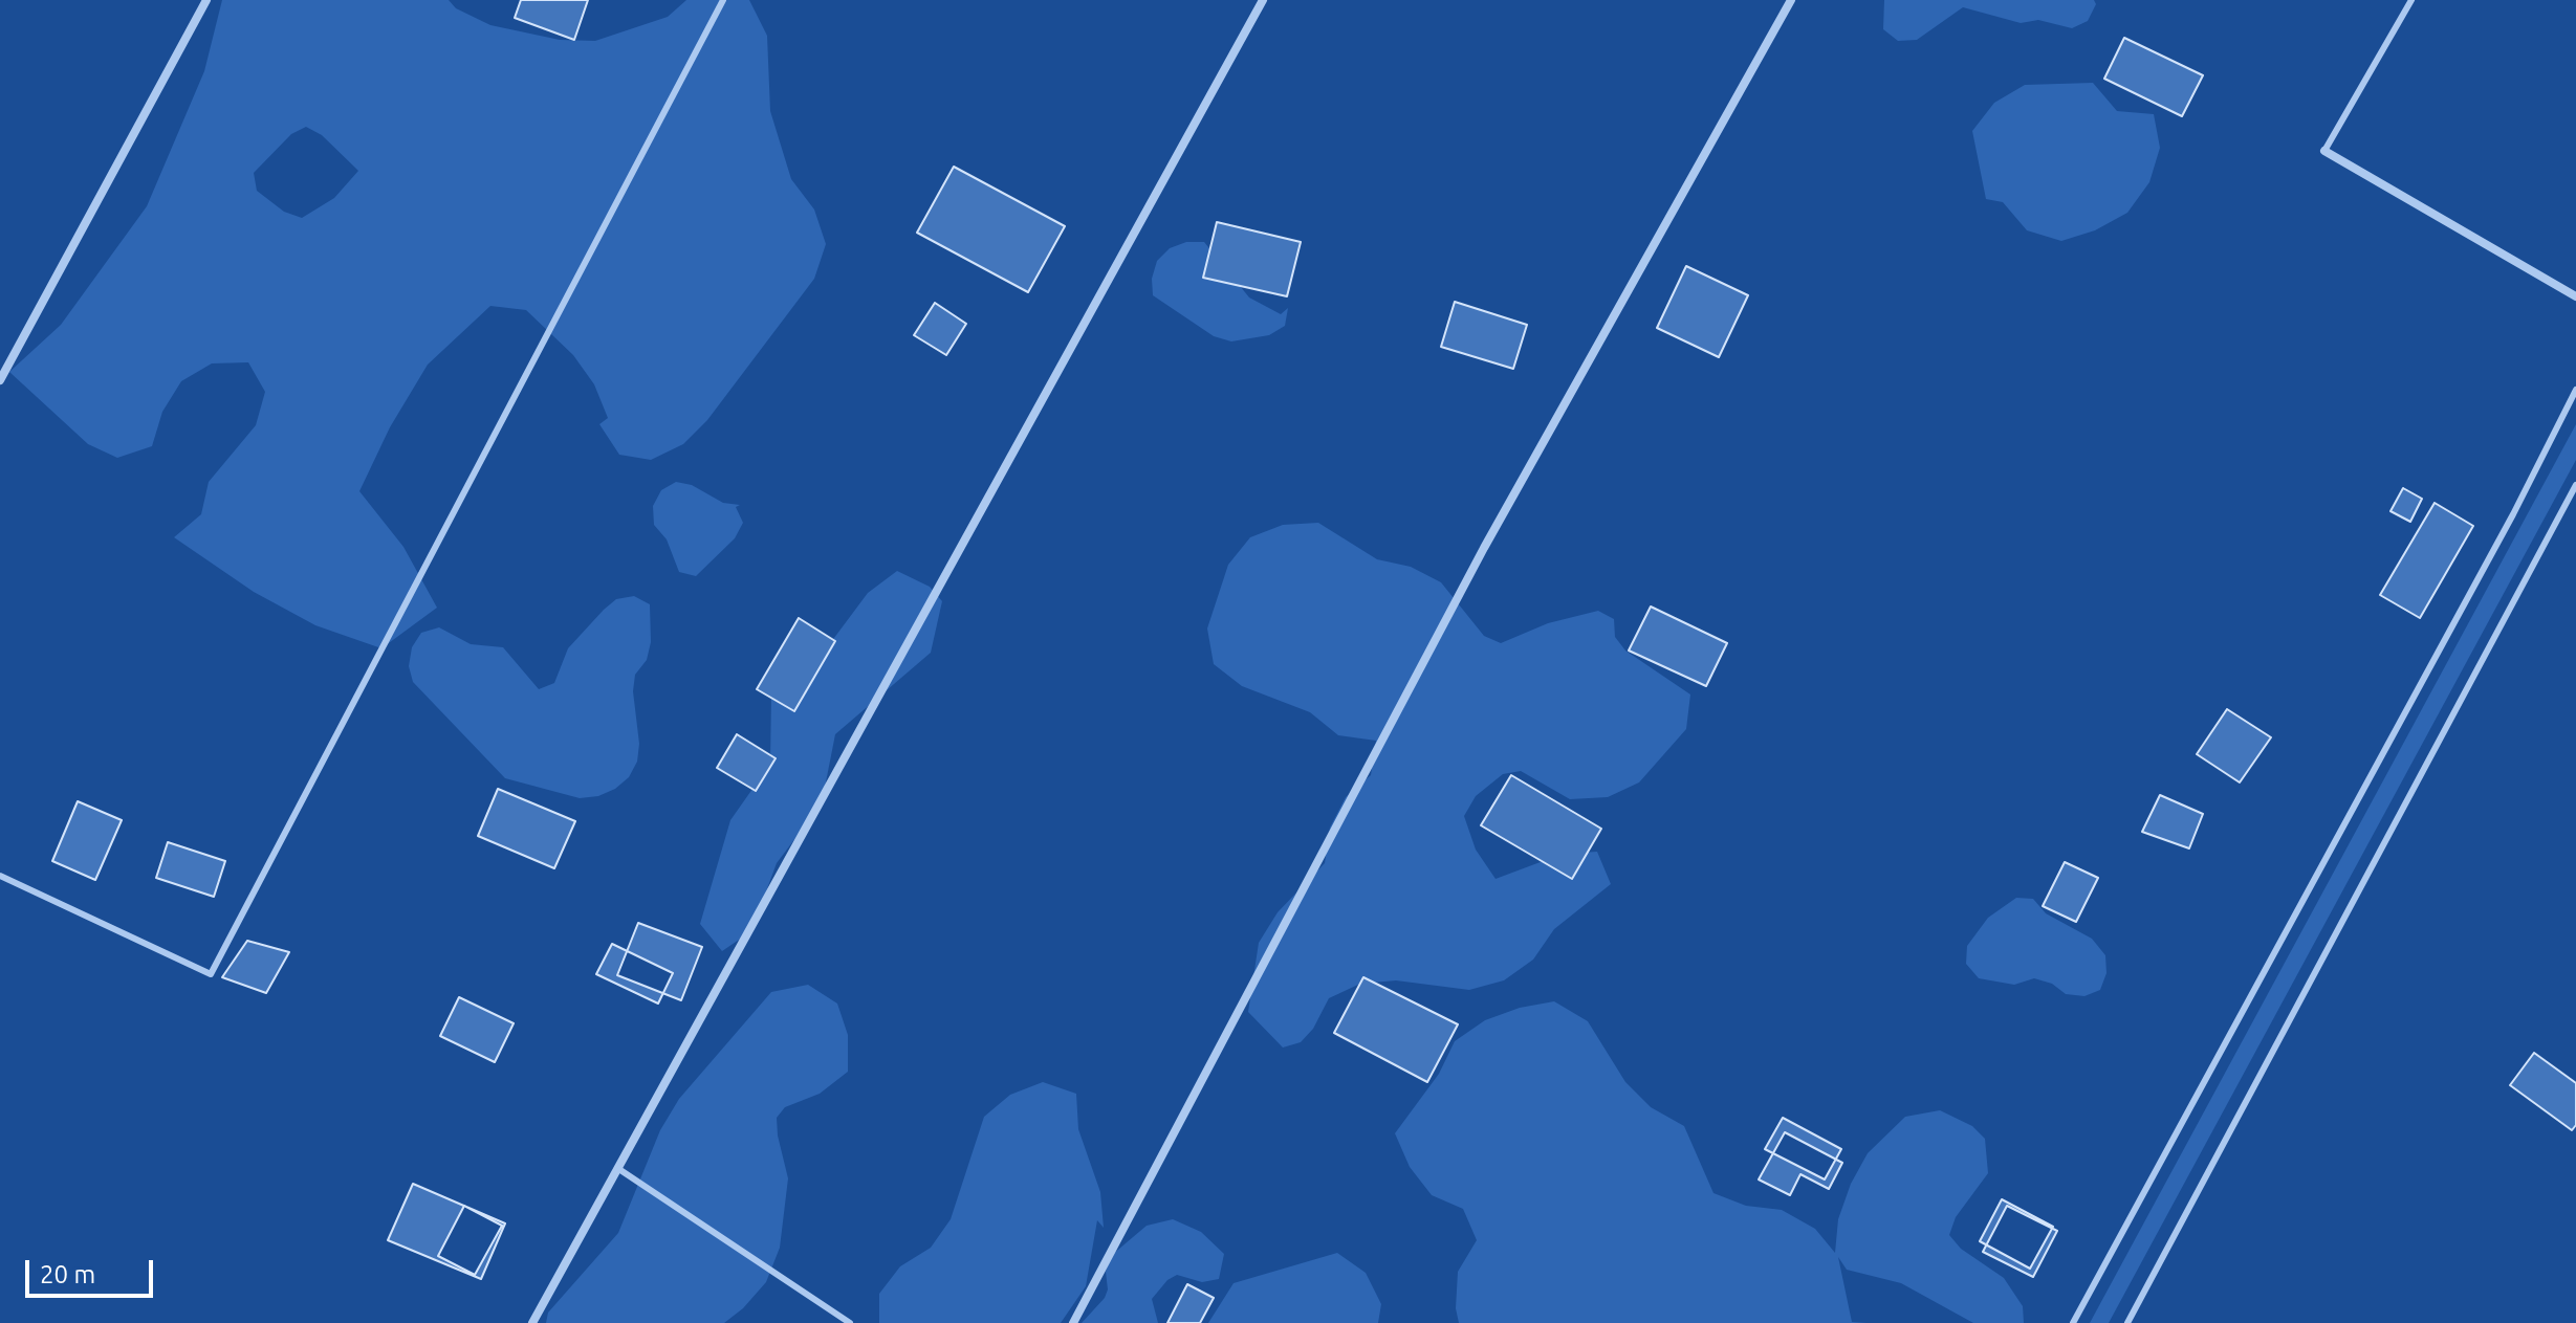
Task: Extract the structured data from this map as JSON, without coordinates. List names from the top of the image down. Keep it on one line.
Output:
{"scale_bar":"20 m"}
